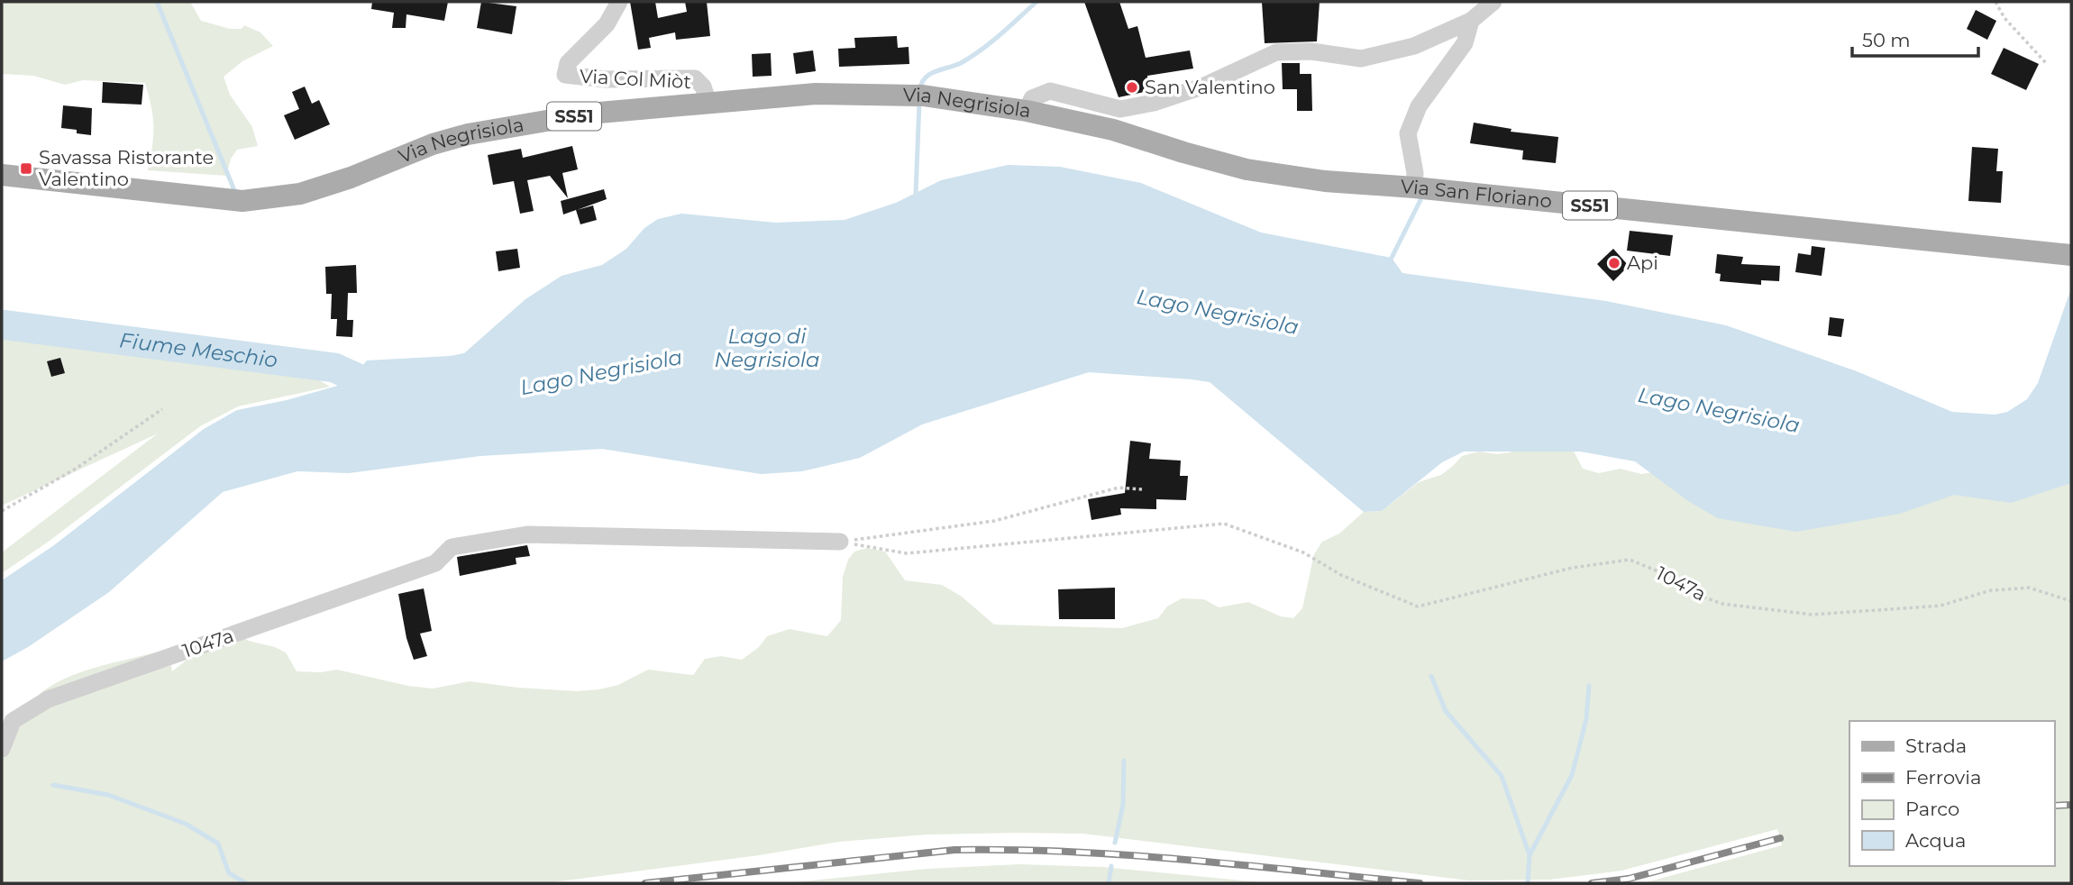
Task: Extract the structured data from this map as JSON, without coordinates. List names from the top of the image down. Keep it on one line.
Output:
{"streets":{"main road":["Via Negrisiola","SS51","Via San Floriano"],"street":["Via Col Miòt","1047a"]},"crossings":[["Via Col Miòt","Via Negrisiola"],["Via Negrisiola","Via San Floriano"]],"water":["Lago Negrisiola","Lago di Negrisiola","Fiume Meschio"],"places":{"other":["San Valentino","Api"],"transit":["Savassa Ristorante Valentino"]},"legend":["Strada","Ferrovia","Parco","Acqua"],"scale_bar":"50 m"}
